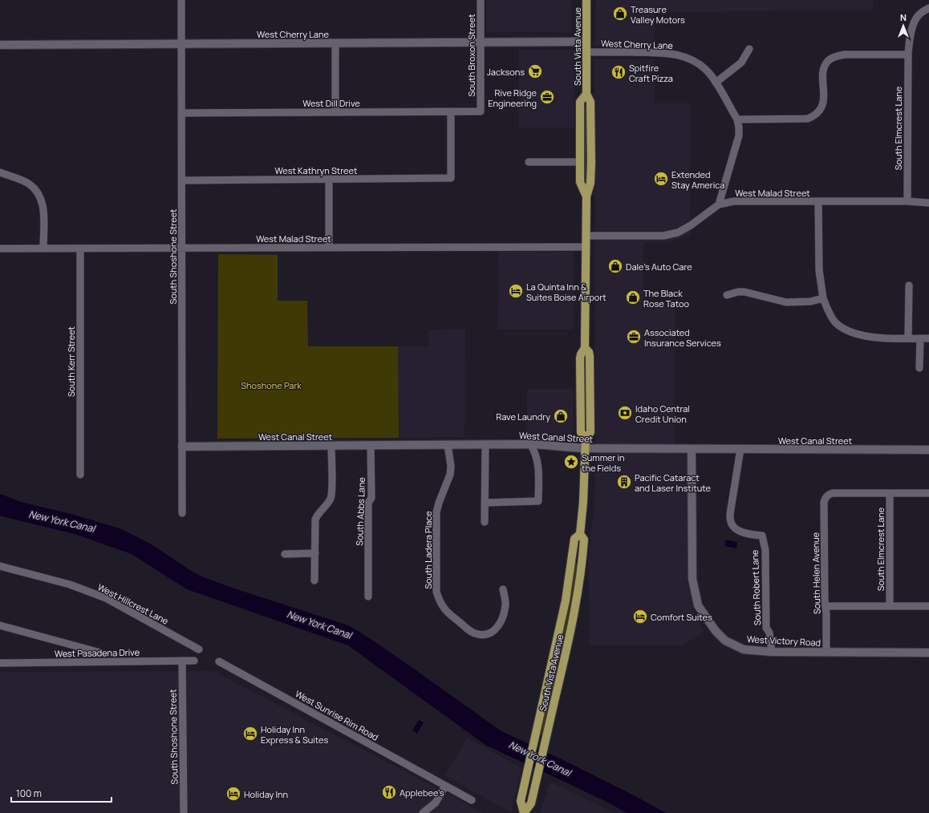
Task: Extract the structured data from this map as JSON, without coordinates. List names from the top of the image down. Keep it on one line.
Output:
{"streets":{"main road":["South Vista Avenue"],"street":["West Cherry Lane","South Broxon Street","West Dill Drive","South Elmcrest Lane","West Kathryn Street","West Malad Street","South Shoshone Street","South Kerr Street","West Canal Street","South Abbs Lane","South Ladera Place","South Helen Avenue","South Robert Lane","West Hillcrest Lane","West Victory Road","West Pasadena Drive","West Sunrise Rim Road"]},"crossings":[["West Cherry Lane","South Vista Avenue"],["West Cherry Lane","South Broxon Street"],["West Cherry Lane","South Shoshone Street"],["South Vista Avenue","West Malad Street"],["South Vista Avenue","West Canal Street"],["South Broxon Street","West Dill Drive"],["West Dill Drive","West Kathryn Street"],["West Dill Drive","South Shoshone Street"],["South Elmcrest Lane","West Malad Street"],["South Elmcrest Lane","South Helen Avenue"],["West Kathryn Street","South Shoshone Street"],["West Malad Street","South Shoshone Street"],["West Malad Street","South Kerr Street"],["South Shoshone Street","West Canal Street"],["South Shoshone Street","West Pasadena Drive"],["West Canal Street","South Abbs Lane"],["West Canal Street","South Ladera Place"],["West Canal Street","South Robert Lane"],["West Canal Street","West Victory Road"],["South Helen Avenue","West Victory Road"],["South Robert Lane","West Victory Road"]],"water":["New York Canal"],"parks":["Shoshone Park"],"places":{"shop":["Treasure Valley Motors","Dale's Auto Care","The Black Rose Tatoo","Rave Laundry"],"supermarket":["Jacksons"],"restaurant":["Spitfire Craft Pizza","Applebee's"],"office":["Rive Ridge Engineering","Associated Insurance Services"],"hotel":["Extended Stay America","La Quinta Inn & Suites Boise Airport","Comfort Suites","Holiday Inn Express & Suites","Holiday Inn"],"bank":["Idaho Central Credit Union"],"place":["Summer in the Fields"],"building":["Pacific Cataract and Laser Institute"]},"scale_bar":"100 m","north":"top"}
